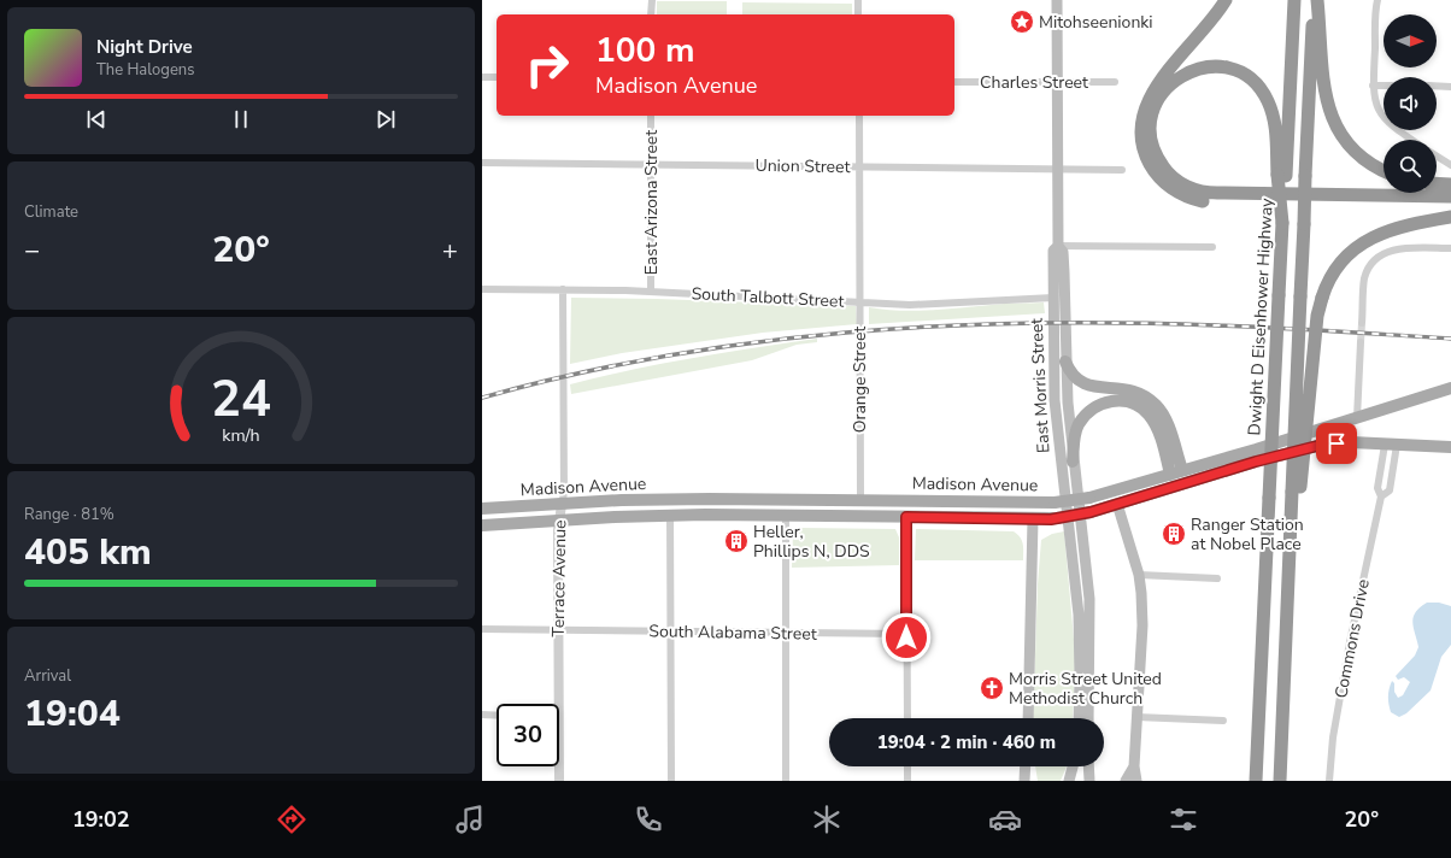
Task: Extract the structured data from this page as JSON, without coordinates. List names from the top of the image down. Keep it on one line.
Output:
{"streets":{"highway":["Dwight D Eisenhower Highway"],"main road":["East Morris Street","Madison Avenue"],"street":["Charles Street","Union Street","East Arizona Street","South Talbott Street","Orange Street","Terrace Avenue","South Alabama Street","Commons Drive"]},"crossings":[["Charles Street","East Morris Street"],["Union Street","East Arizona Street"],["Union Street","Orange Street"],["Union Street","East Morris Street"],["East Arizona Street","South Talbott Street"],["South Talbott Street","Orange Street"],["South Talbott Street","East Morris Street"],["South Talbott Street","Terrace Avenue"],["Orange Street","Madison Avenue"],["Madison Avenue","Terrace Avenue"],["Terrace Avenue","South Alabama Street"]],"places":{"place":["Mitohseenionki"],"building":["Ranger Station at Nobel Place","Heller, Phillips N, DDS"],"church":["Morris Street United Methodist Church"]},"north":"right","page":{"turn":["100 m","Madison Avenue"],"song":["Night Drive","The Halogens"],"tile":["Climate",["Range · 81%","405 km"],["Arrival","19:04"]],"heat":["−","20°","+"],"limit":"30","trip":"19:04 · 2 min · 460 m","tabs":["19:02","20°"],"gauge":["24","km/h"]}}
